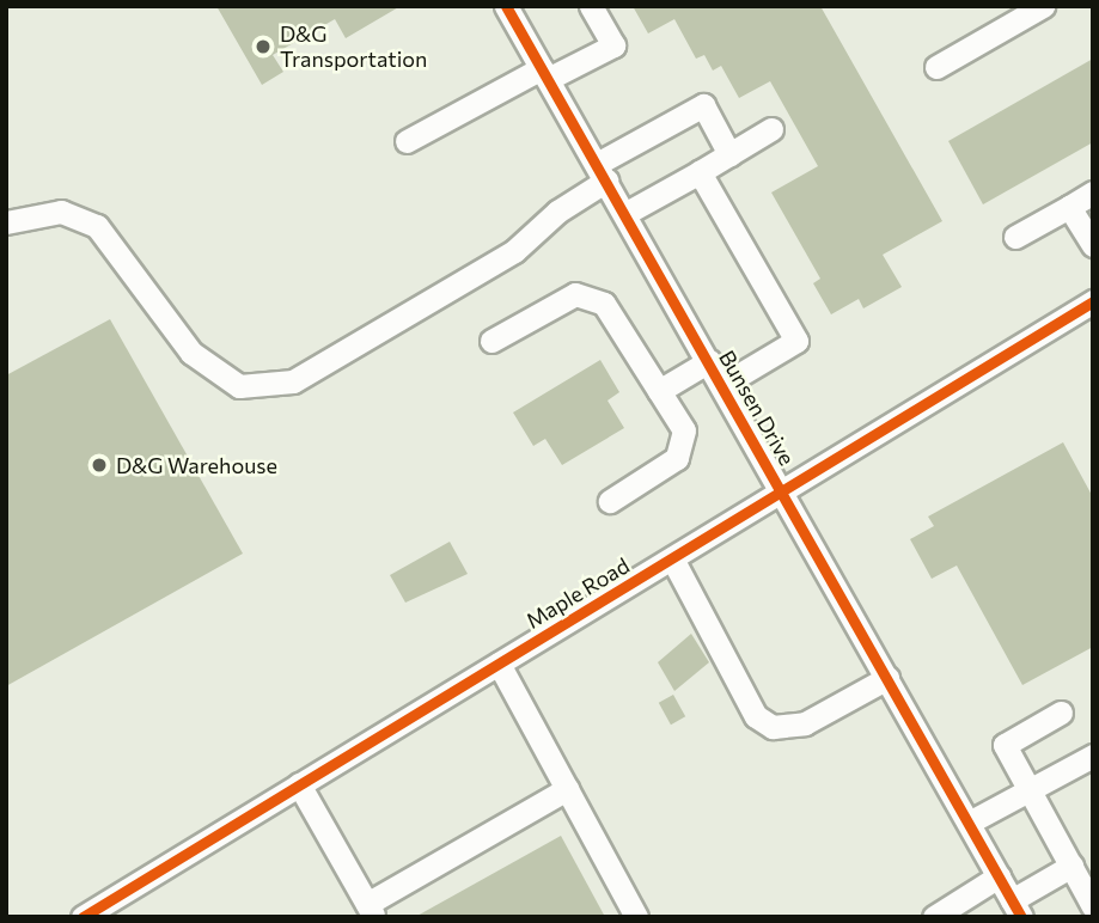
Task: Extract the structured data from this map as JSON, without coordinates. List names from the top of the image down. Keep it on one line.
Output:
{"streets":{"street":["Bunsen Drive","Maple Road"]},"crossings":[["Bunsen Drive","Maple Road"]],"places":["D&G Transportation","D&G Warehouse"]}
